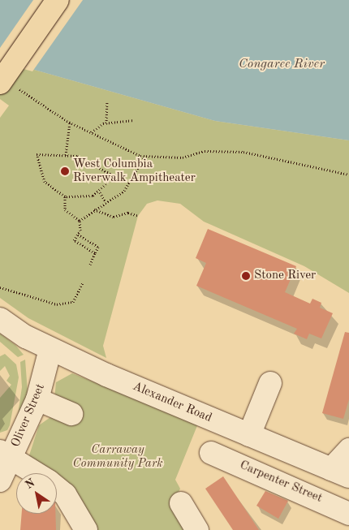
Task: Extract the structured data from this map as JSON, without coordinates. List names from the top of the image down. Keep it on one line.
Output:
{"streets":{"street":["Alexander Road","Oliver Street","Carpenter Street"]},"crossings":[["Alexander Road","Oliver Street"]],"water":["Congaree River"],"parks":["Carraway Community Park"],"places":["West Columbia Riverwalk Ampitheater","Stone River"],"north":"top left"}
